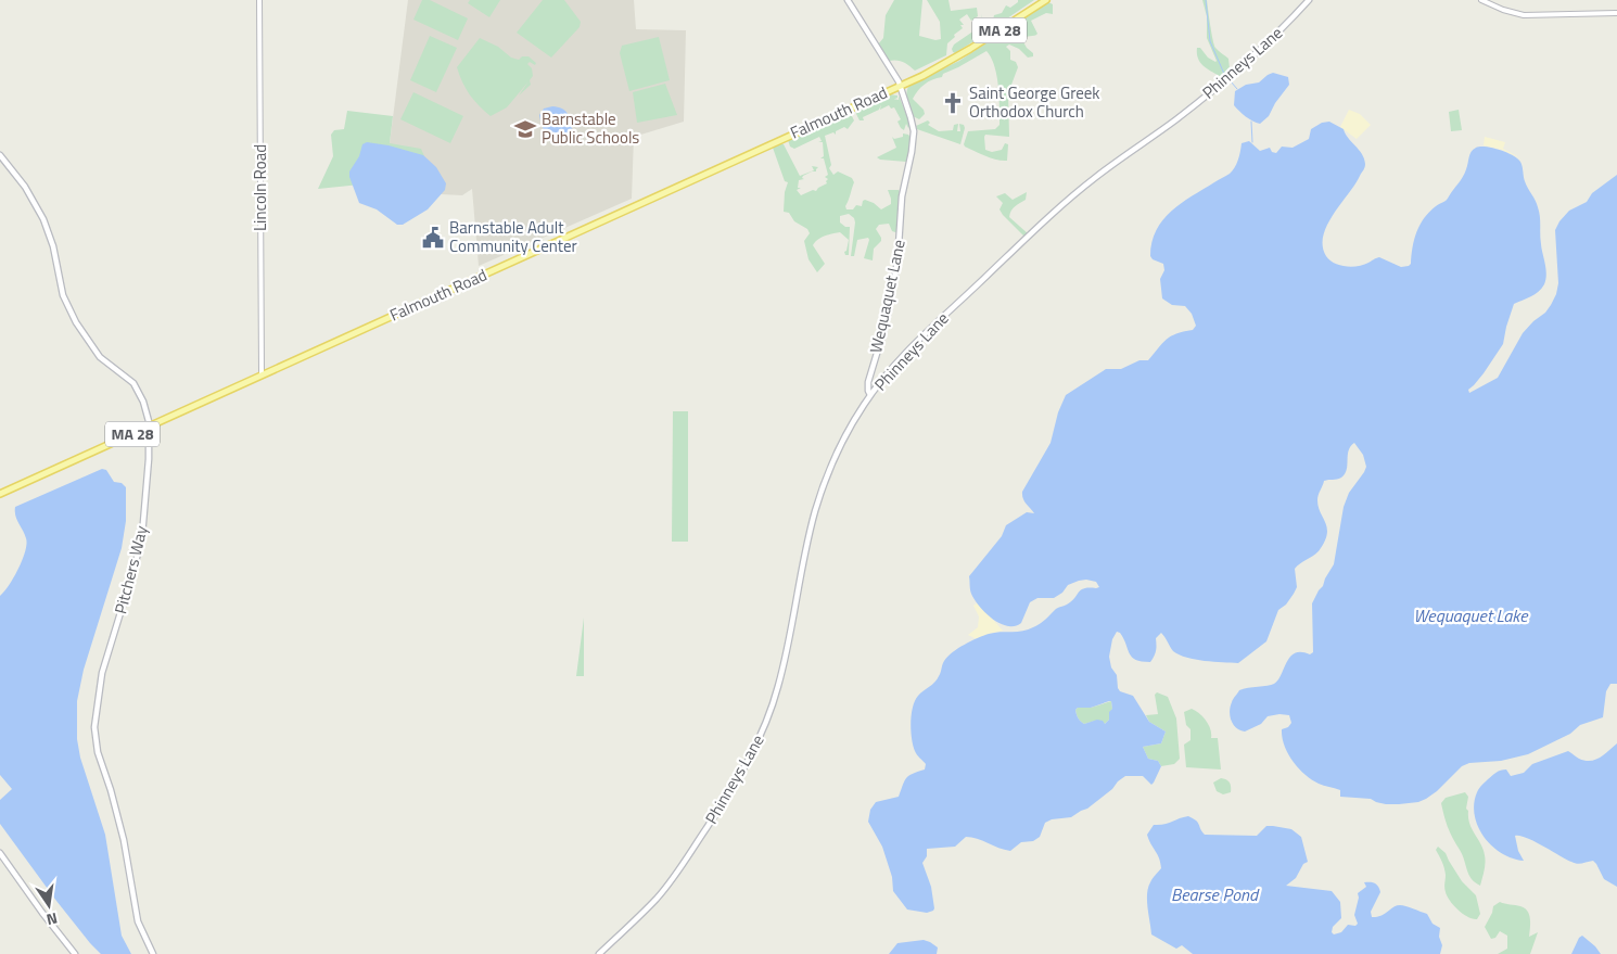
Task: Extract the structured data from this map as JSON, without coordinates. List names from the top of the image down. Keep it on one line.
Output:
{"streets":{"main road":["MA 28","Phinneys Lane","Falmouth Road","Wequaquet Lane","Pitchers Way"],"street":["Lincoln Road"]},"crossings":[["Phinneys Lane","Wequaquet Lane"],["Falmouth Road","Lincoln Road"],["Falmouth Road","Wequaquet Lane"],["Falmouth Road","Pitchers Way"]],"water":["Wequaquet Lake","Bearse Pond"],"places":{"church":["Saint George Greek Orthodox Church"],"school or university":["Barnstable Public Schools"],"public building":["Barnstable Adult Community Center"]},"north":"bottom"}
